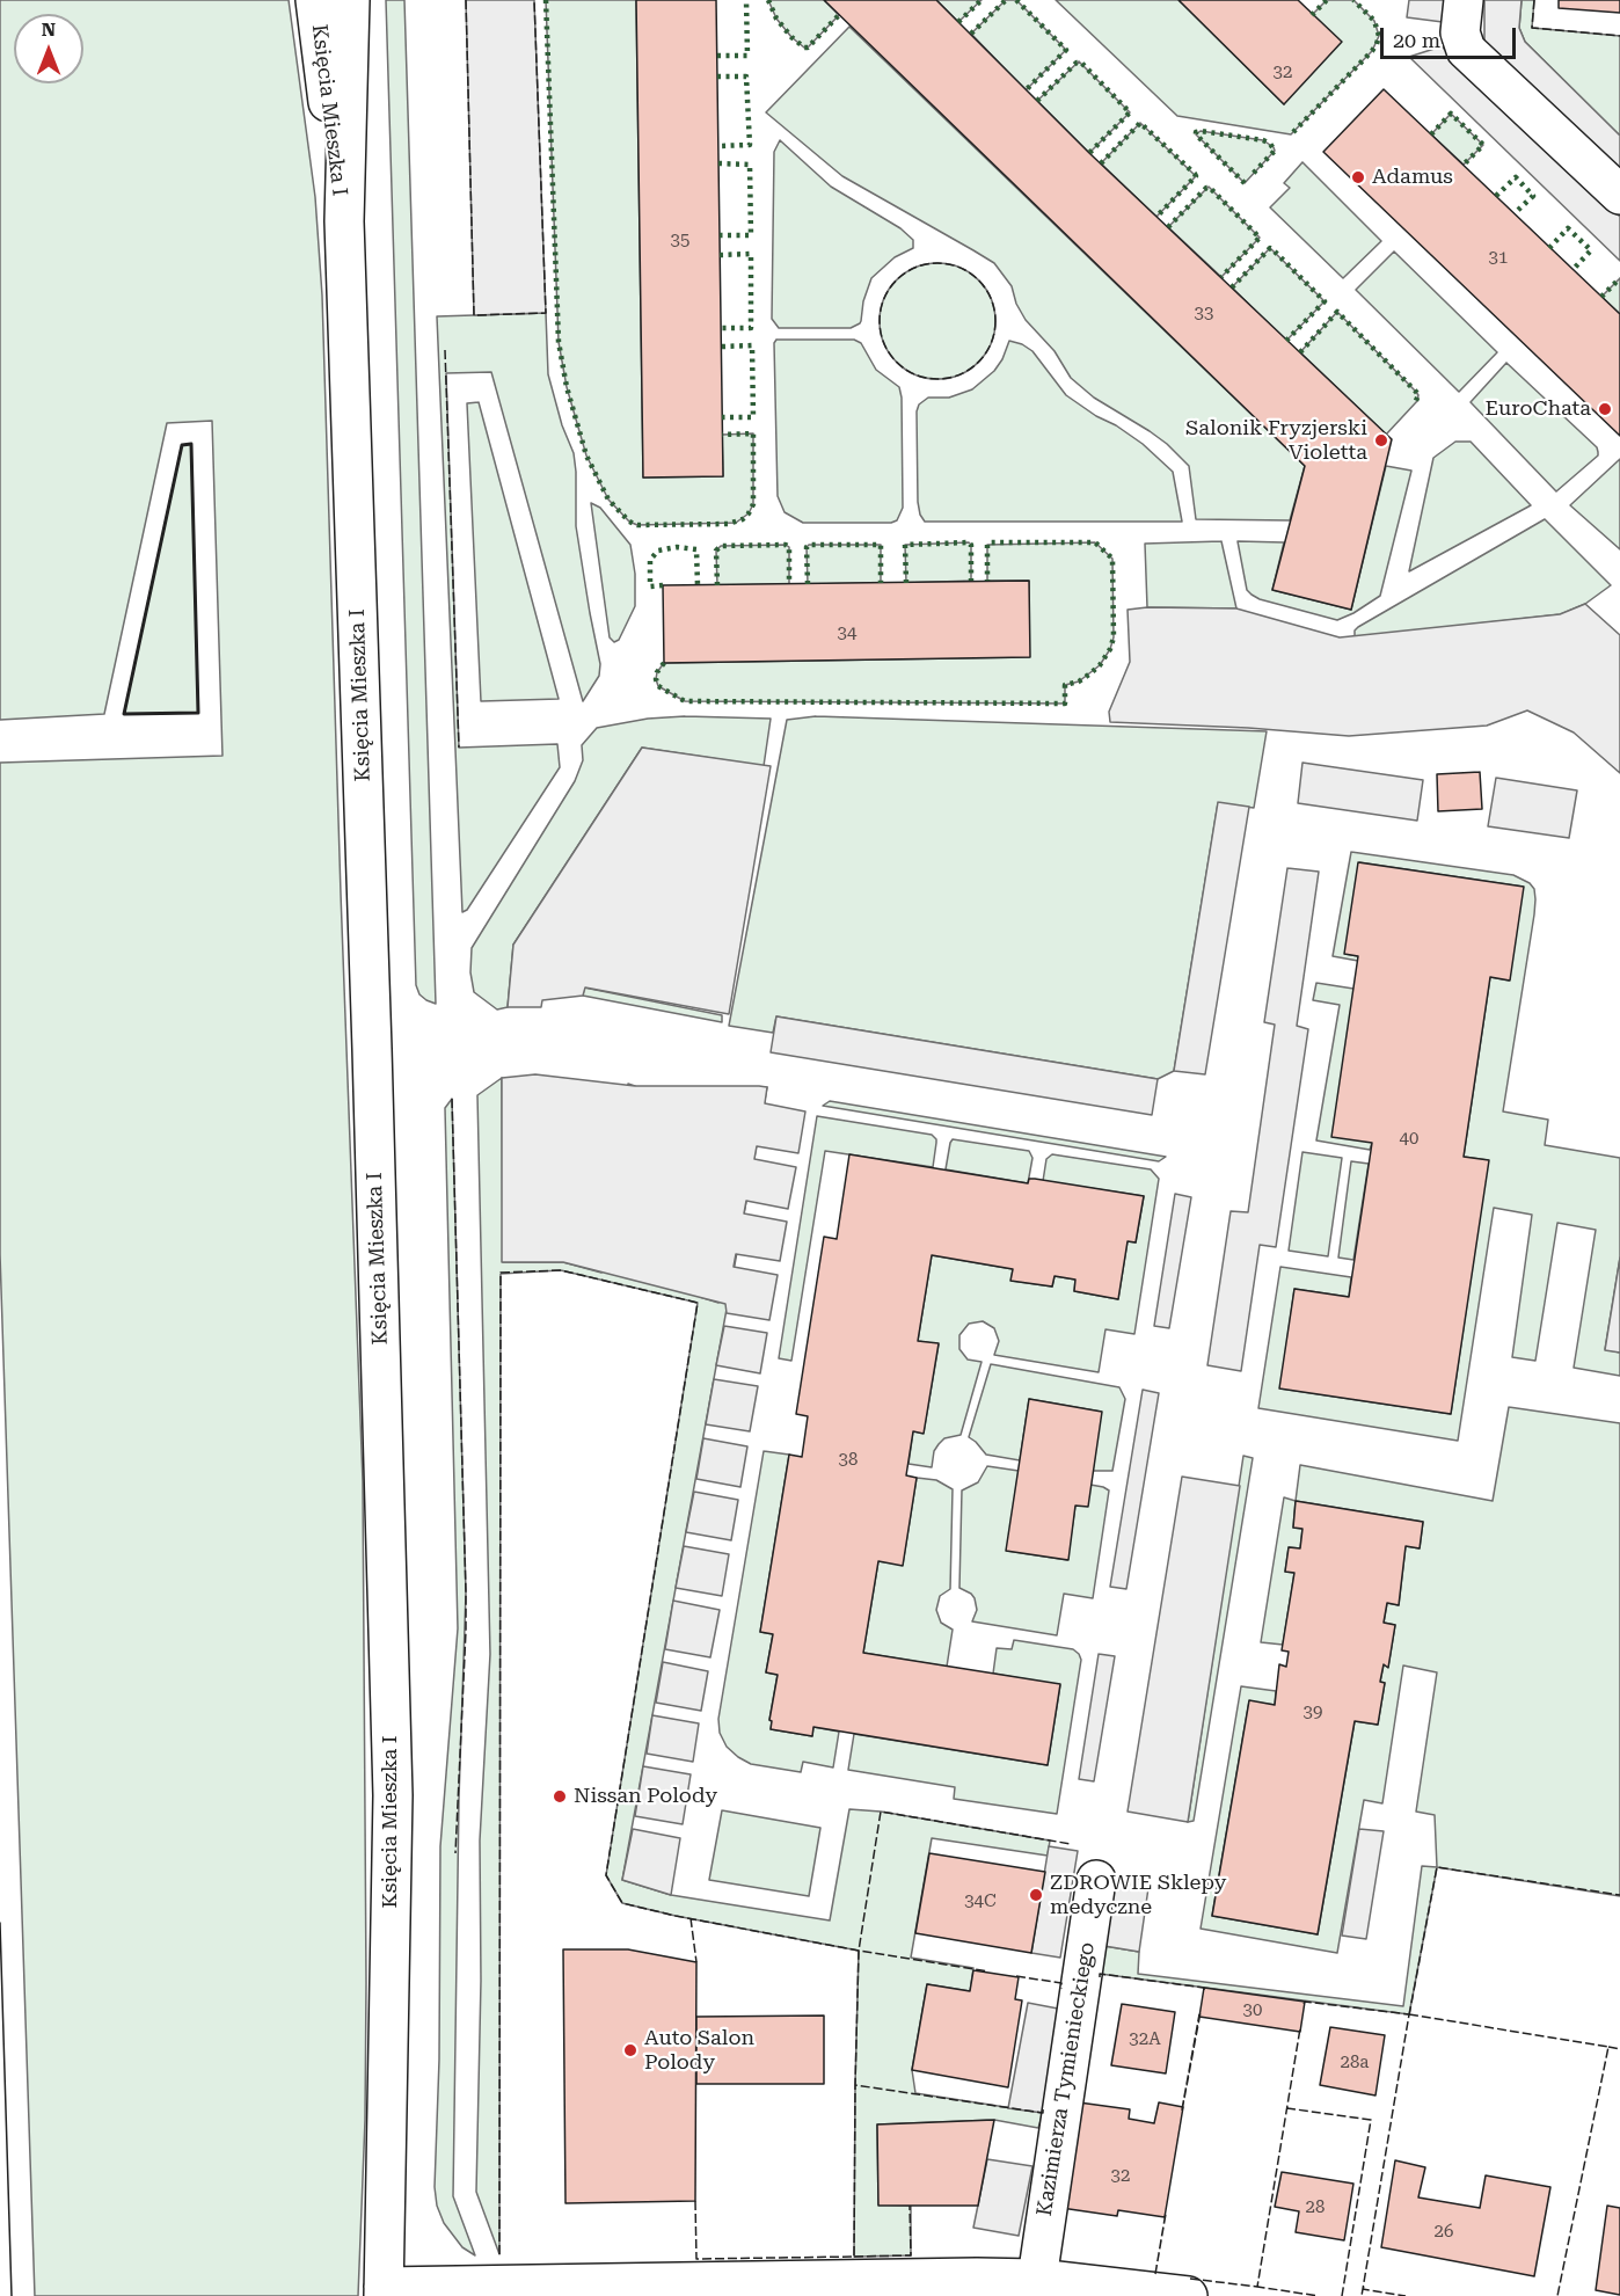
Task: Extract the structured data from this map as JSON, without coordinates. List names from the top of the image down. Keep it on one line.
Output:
{"streets":{"street":["Księcia Mieszka I","Kazimierza Tymienieckiego"]},"places":["Adamus","EuroChata","Salonik Fryzjerski Violetta","Nissan Polody","ZDROWIE Sklepy medyczne","Auto Salon Polody"],"house_numbers":["32","35","31","33","34","40","38","39","34C","30","32A","28a","32","28","26"],"scale_bar":"20 m","north":"top"}
